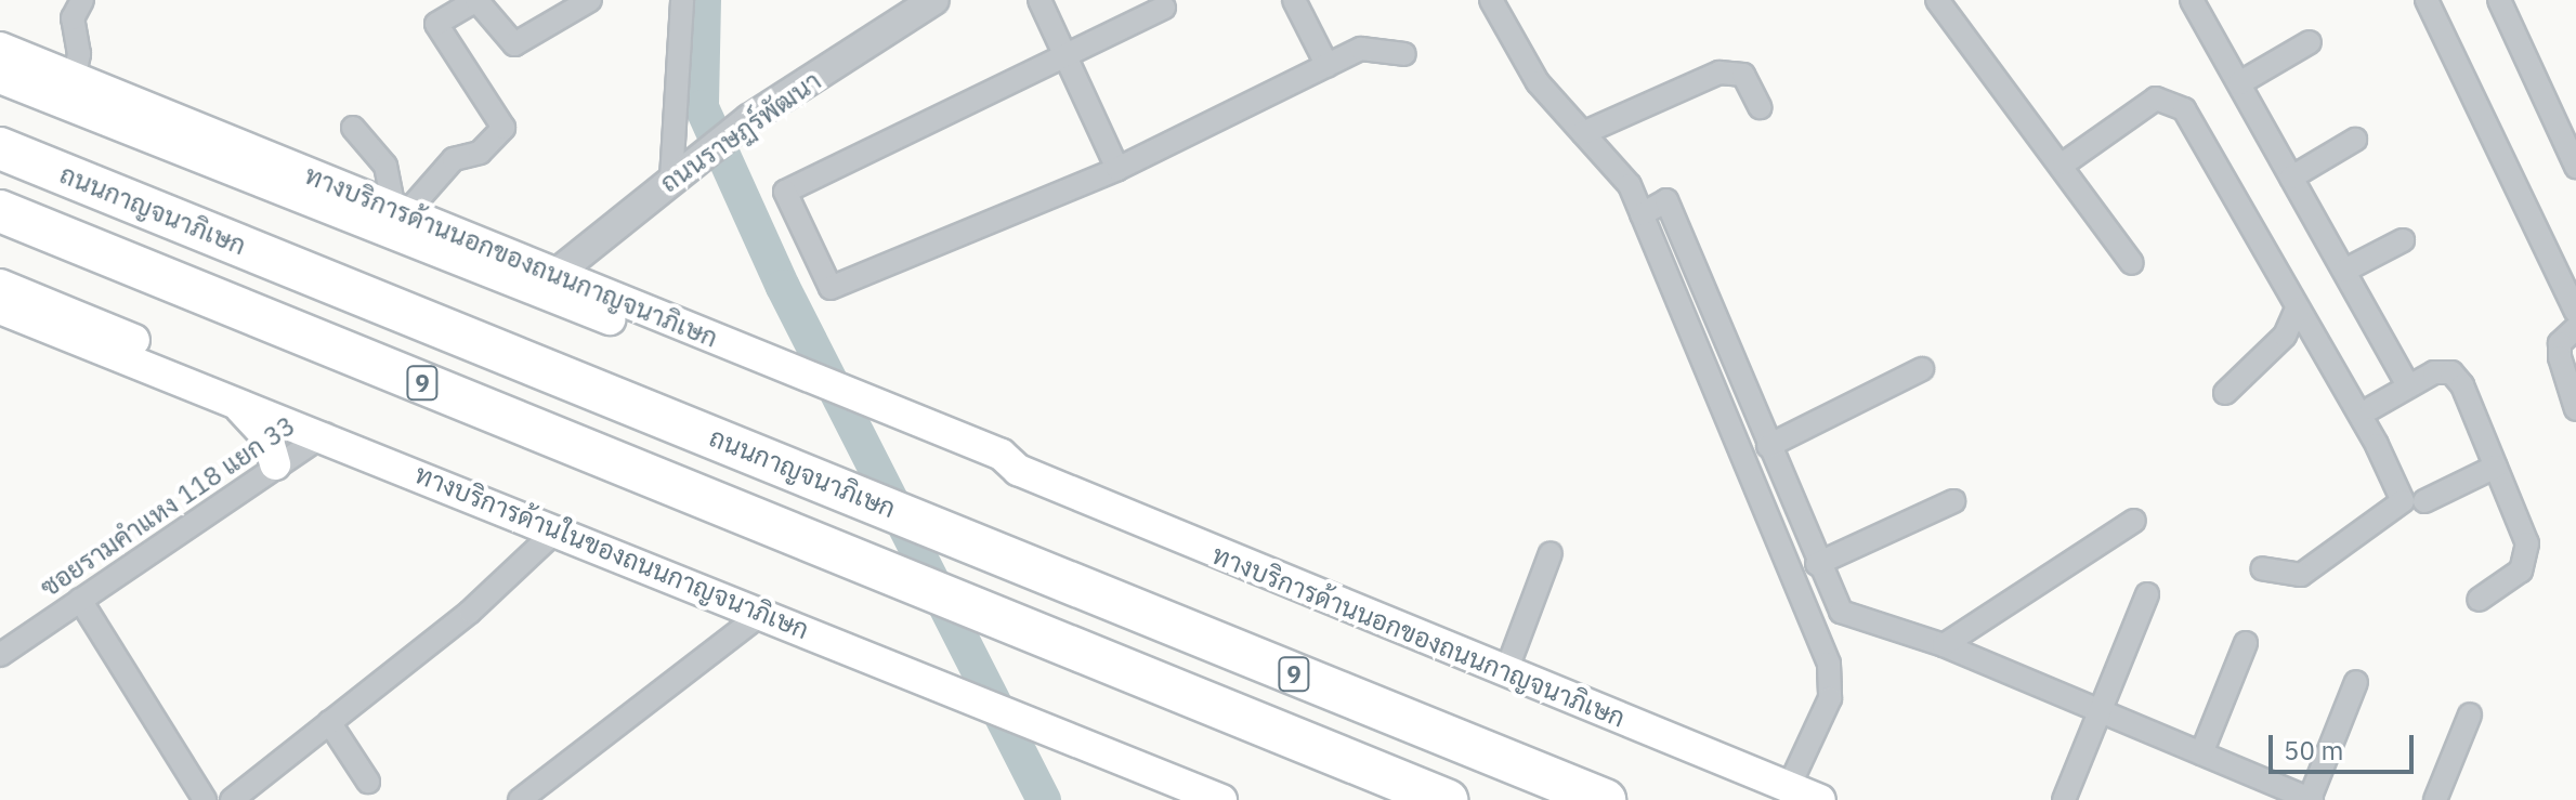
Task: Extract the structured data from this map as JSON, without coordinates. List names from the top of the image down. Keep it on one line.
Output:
{"streets":{"highway":["ถนนกาญจนาภิเษก","9"],"main road":["ทางบริการด้านนอกของถนนกาญจนาภิเษก","ทางบริการด้านในของถนนกาญจนาภิเษก"],"street":["ถนนราษฏร์พัฒนา","ซอยรามคำแหง 118 แยก 33"]},"crossings":[["ถนนราษฏร์พัฒนา","ทางบริการด้านนอกของถนนกาญจนาภิเษก"],["ซอยรามคำแหง 118 แยก 33","ทางบริการด้านในของถนนกาญจนาภิเษก"]],"scale_bar":"50 m"}
